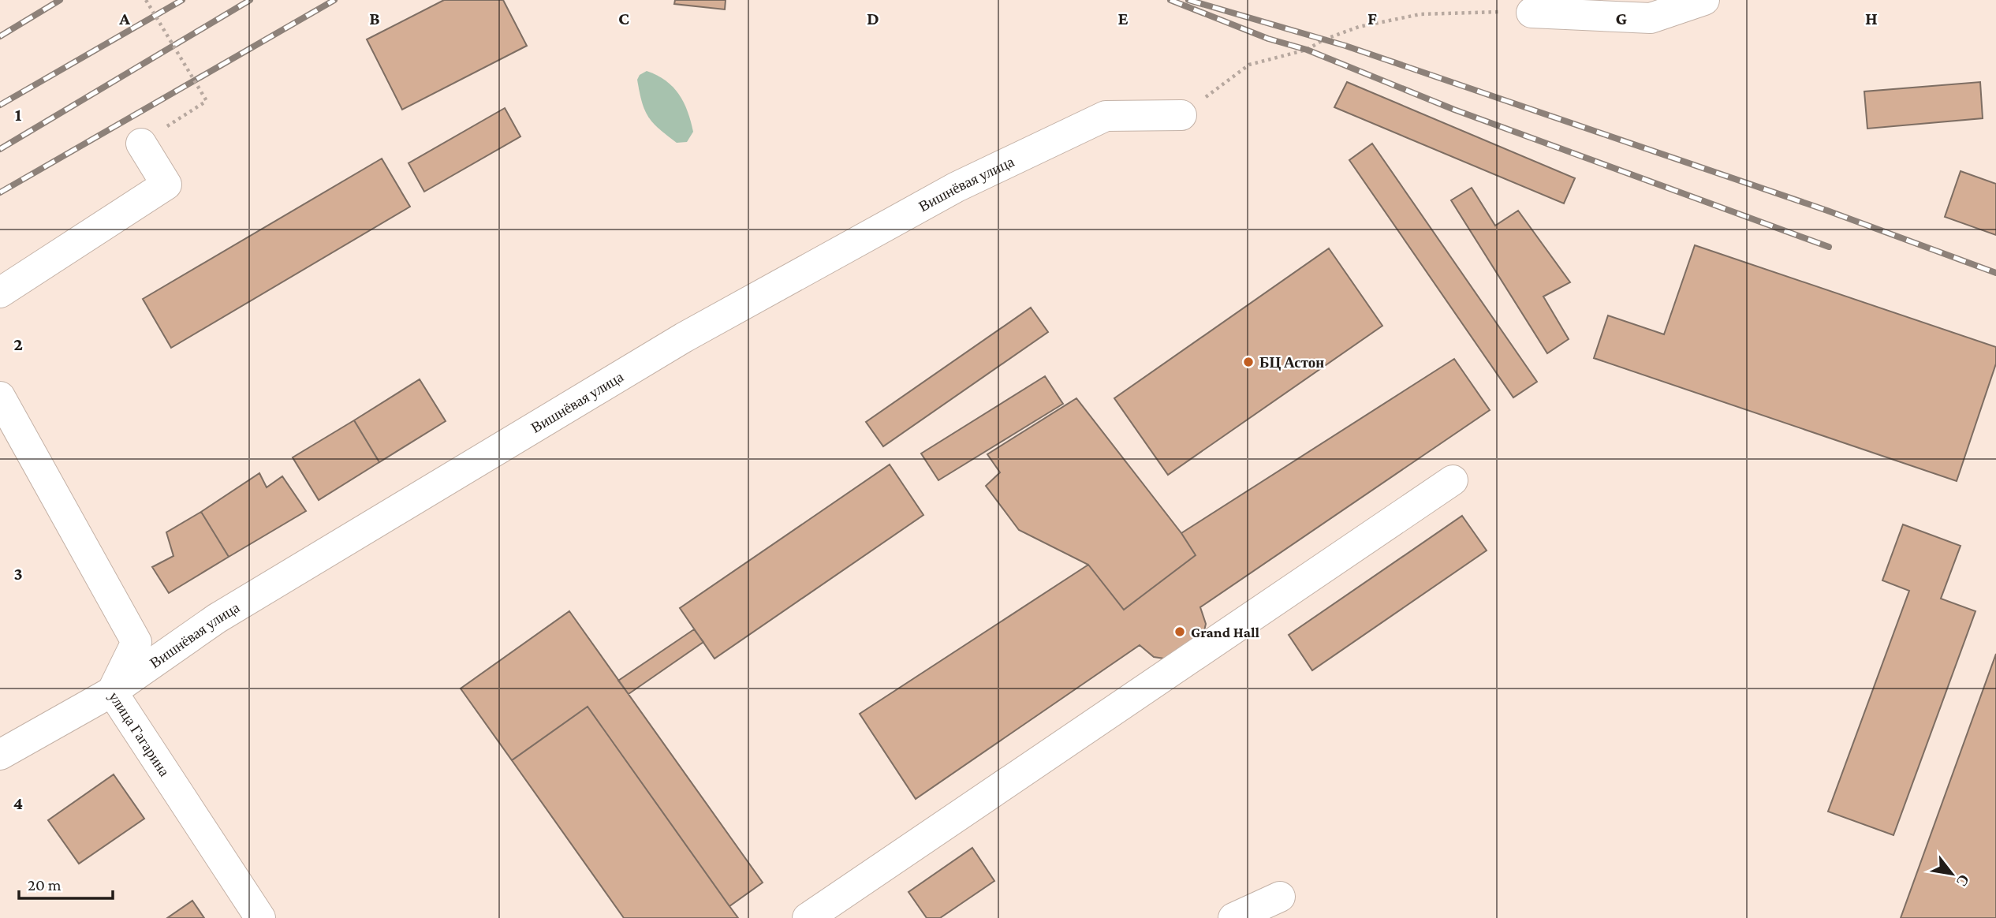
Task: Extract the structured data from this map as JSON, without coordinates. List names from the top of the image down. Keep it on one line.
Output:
{"streets":{"street":["Вишнёвая улица","улица Гагарина"]},"crossings":[["Вишнёвая улица","улица Гагарина"]],"places":["БЦ Астон","Grand Hall"],"scale_bar":"20 m","north":"bottom right","grid":{"columns":["A","B","C","D","E","F","G","H"],"rows":["1","2","3","4"]}}
